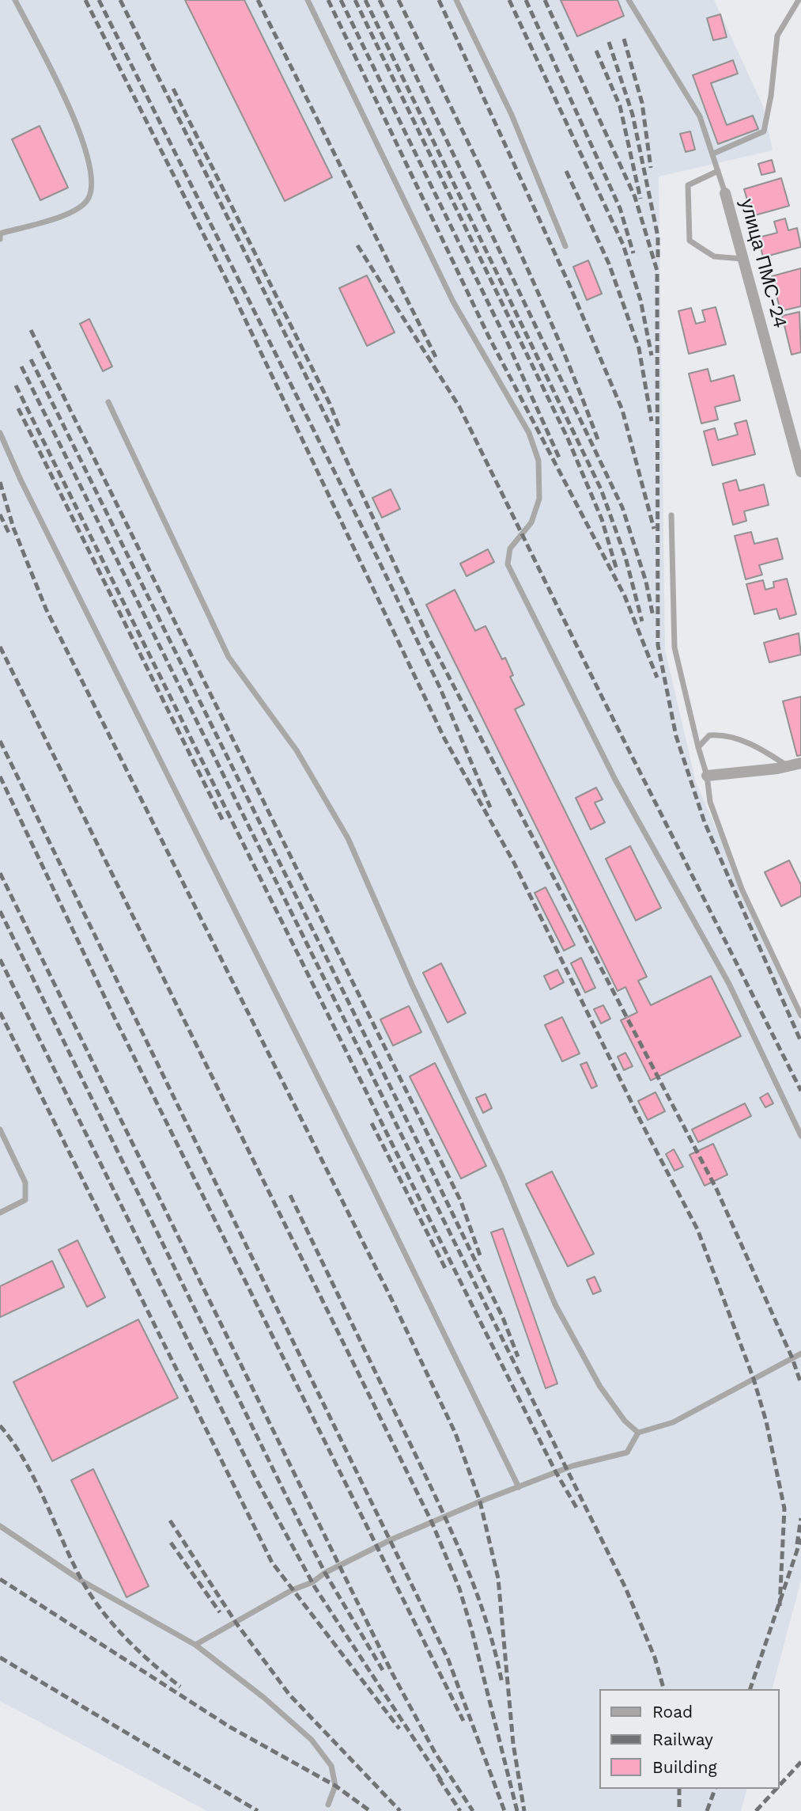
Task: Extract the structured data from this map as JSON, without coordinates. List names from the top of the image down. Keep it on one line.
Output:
{"streets":{"street":["улица ПМС-24"]},"legend":["Road","Railway","Building"]}
